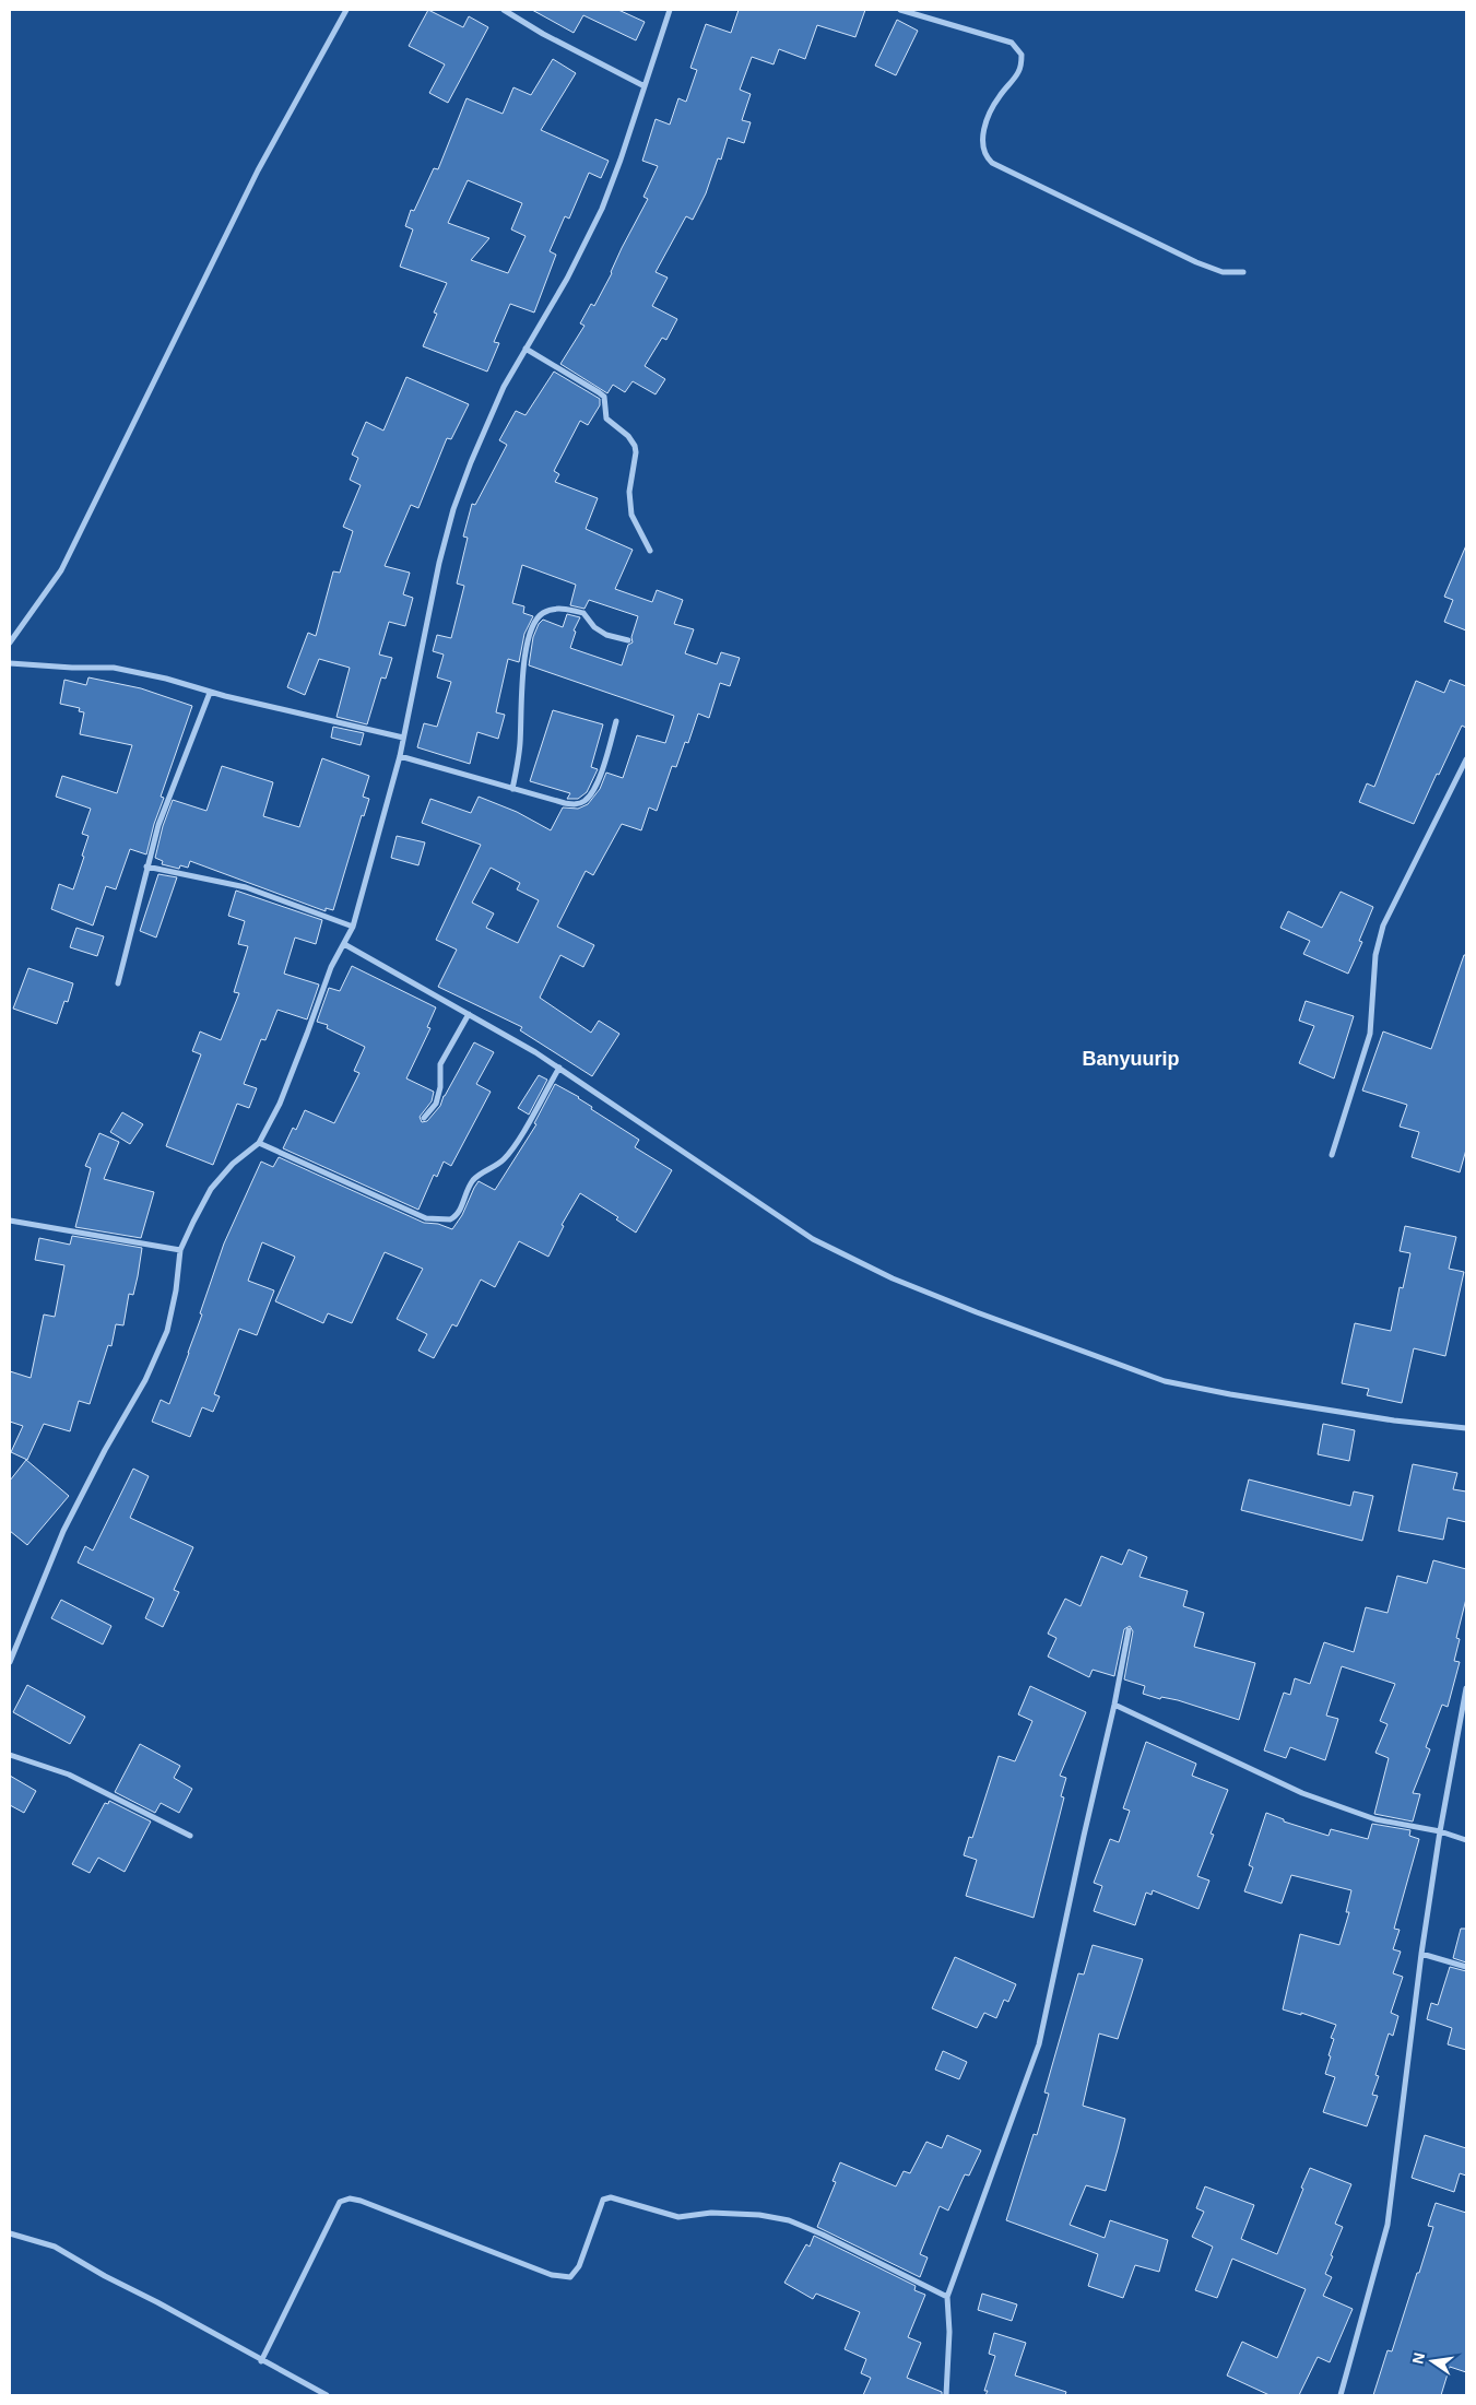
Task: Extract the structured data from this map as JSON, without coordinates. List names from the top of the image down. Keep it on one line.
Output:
{"districts":["Banyuurip"],"north":"left"}
